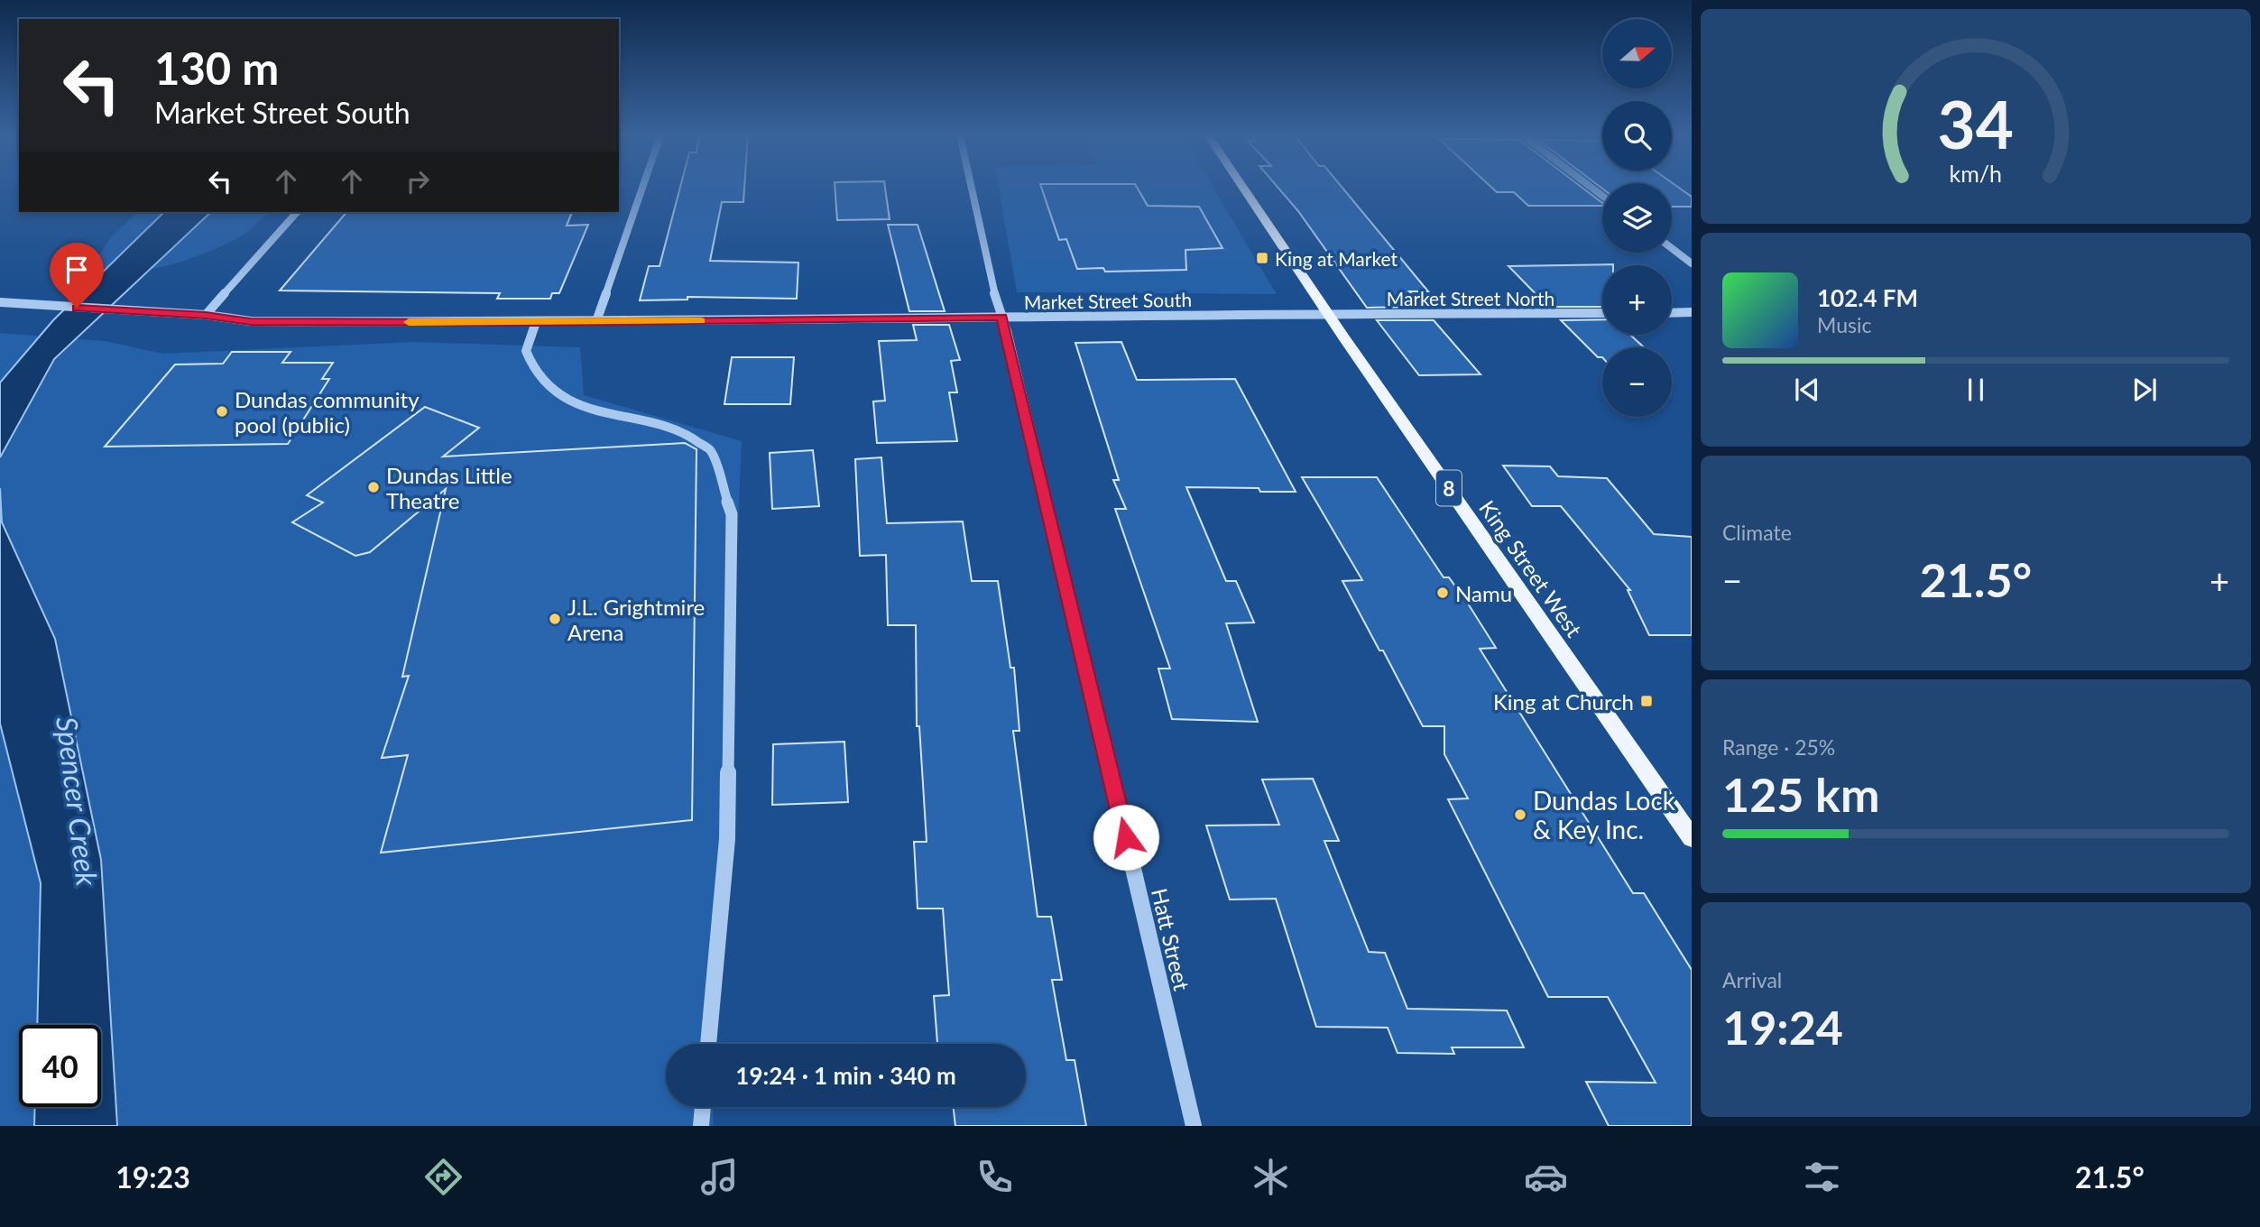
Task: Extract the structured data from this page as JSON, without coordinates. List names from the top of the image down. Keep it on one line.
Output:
{"streets":{"main road":["8","King Street West"],"street":["Market Street North","Market Street South","Hatt Street"]},"crossings":[["Market Street North","Market Street South"],["Market Street North","King Street West"],["Market Street South","King Street West"],["Market Street South","Hatt Street"]],"water":["Spencer Creek"],"places":{"transit":["King at Market","King at Church"],"other":["Dundas community pool (public)","Dundas Little Theatre","Namu","J.L. Grightmire Arena","Dundas Lock & Key Inc."]},"north":"right","page":{"map_buttons":["+","−"],"turn":["130 m","Market Street South"],"song":["102.4 FM","Music"],"tile":["Climate",["Range · 25%","125 km"],["Arrival","19:24"]],"heat":["−","21.5°","+"],"limit":"40","trip":"19:24 · 1 min · 340 m","tabs":["19:23","21.5°"],"gauge":["34","km/h"]}}
